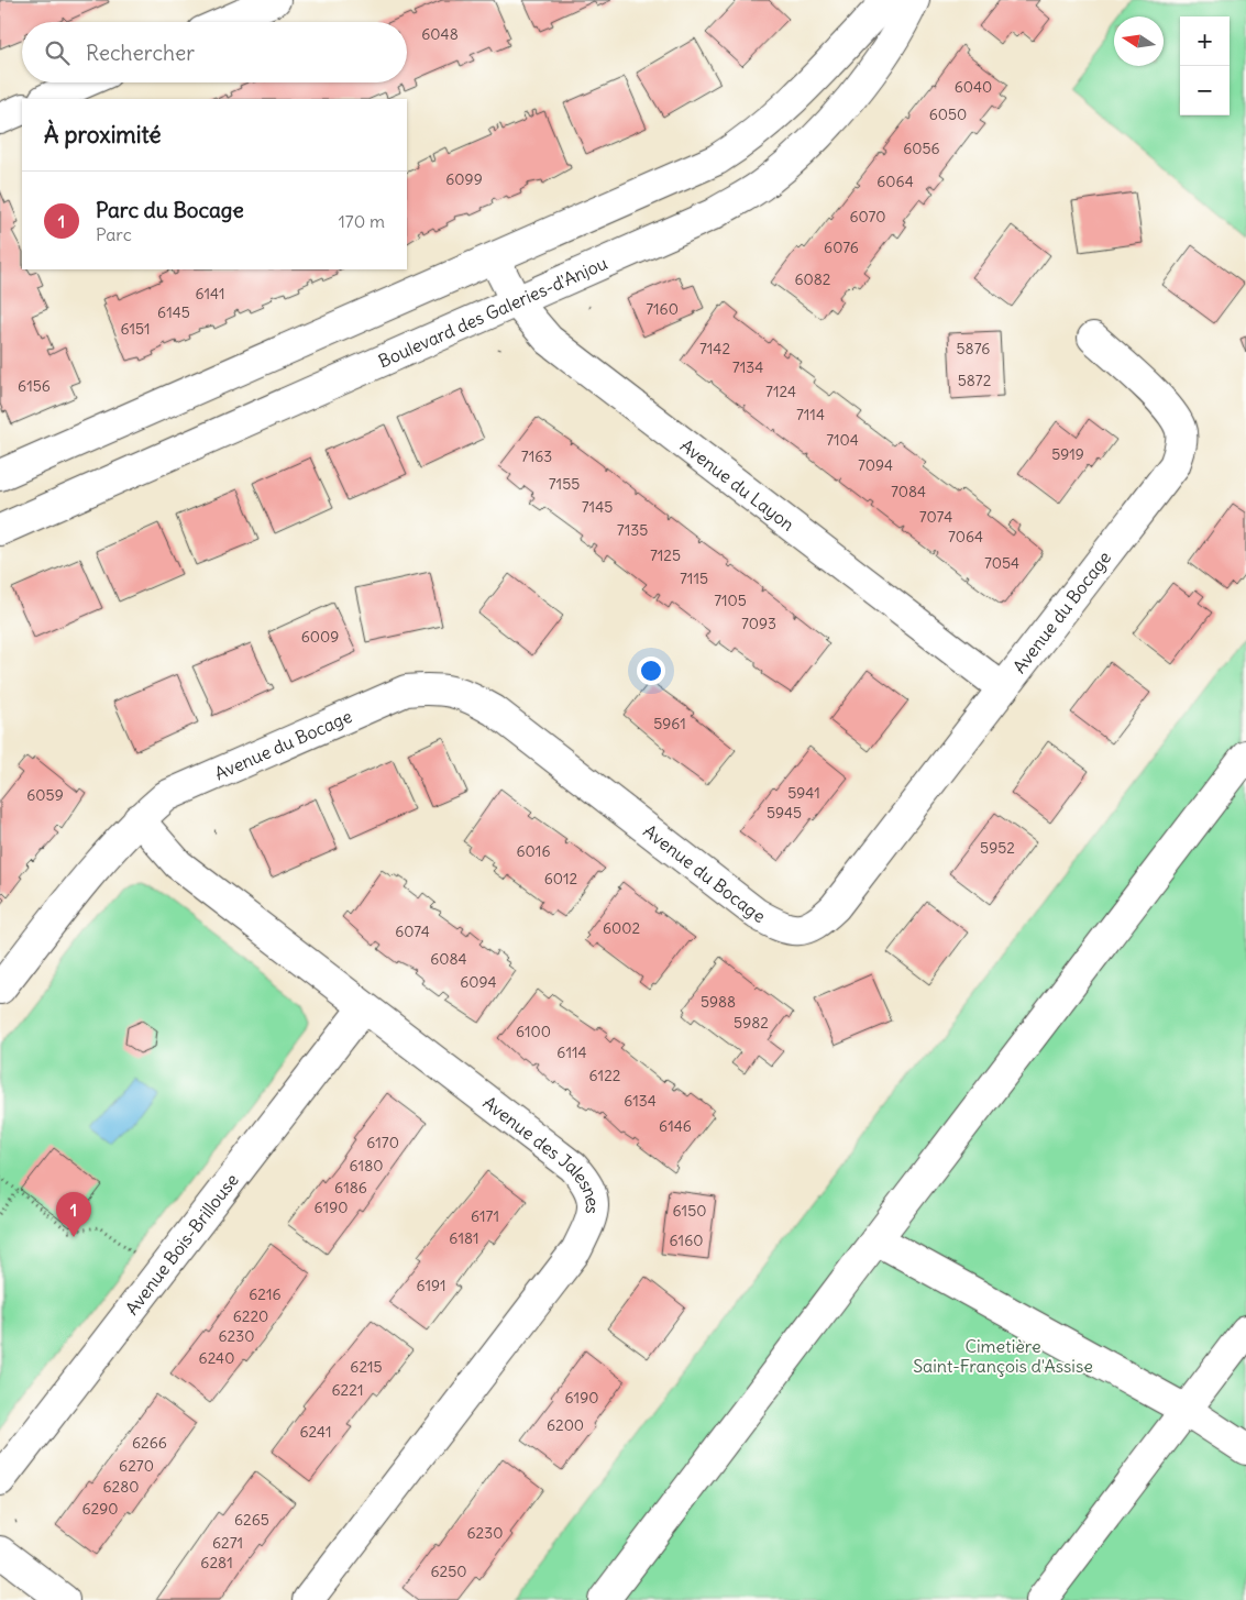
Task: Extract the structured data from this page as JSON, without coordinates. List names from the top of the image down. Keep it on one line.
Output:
{"streets":{"street":["Boulevard des Galeries-d'Anjou","Avenue du Layon","Avenue du Bocage","Avenue des Jalesnes","Avenue Bois-Brillouse"]},"crossings":[["Boulevard des Galeries-d'Anjou","Avenue du Layon"],["Avenue du Layon","Avenue du Bocage"],["Avenue du Bocage","Avenue des Jalesnes"],["Avenue des Jalesnes","Avenue Bois-Brillouse"]],"parks":["Cimetière Saint-François d'Assise"],"house_numbers":["6048","6040","6050","6056","6099","6064","6070","6076","6082","6141","7160","6145","6151","7142","5876","7134","5872","6156","7124","7114","7104","5919","7163","7094","7155","7084","7145","7074","7135","7064","7125","7054","7115","7105","7093","6009","5961","5941","6059","5945","5952","6016","6012","6002","6074","6084","6094","5988","5982","6100","6114","6122","6134","6146","6170","6180","6186","6190","6150","6171","6181","6160","6191","6216","6220","6230","6240","6215","6221","6190","6200","6241","6266","6270","6280","6290","6265","6230","6271","6281","6250"],"north":"left","page":{"map_buttons":["+","−"],"search":"Rechercher","heading":"À proximité","list":[{"mark":"1","name":"Parc du Bocage","note":"Parc","value":"170 m"}],"pins":"1"}}
